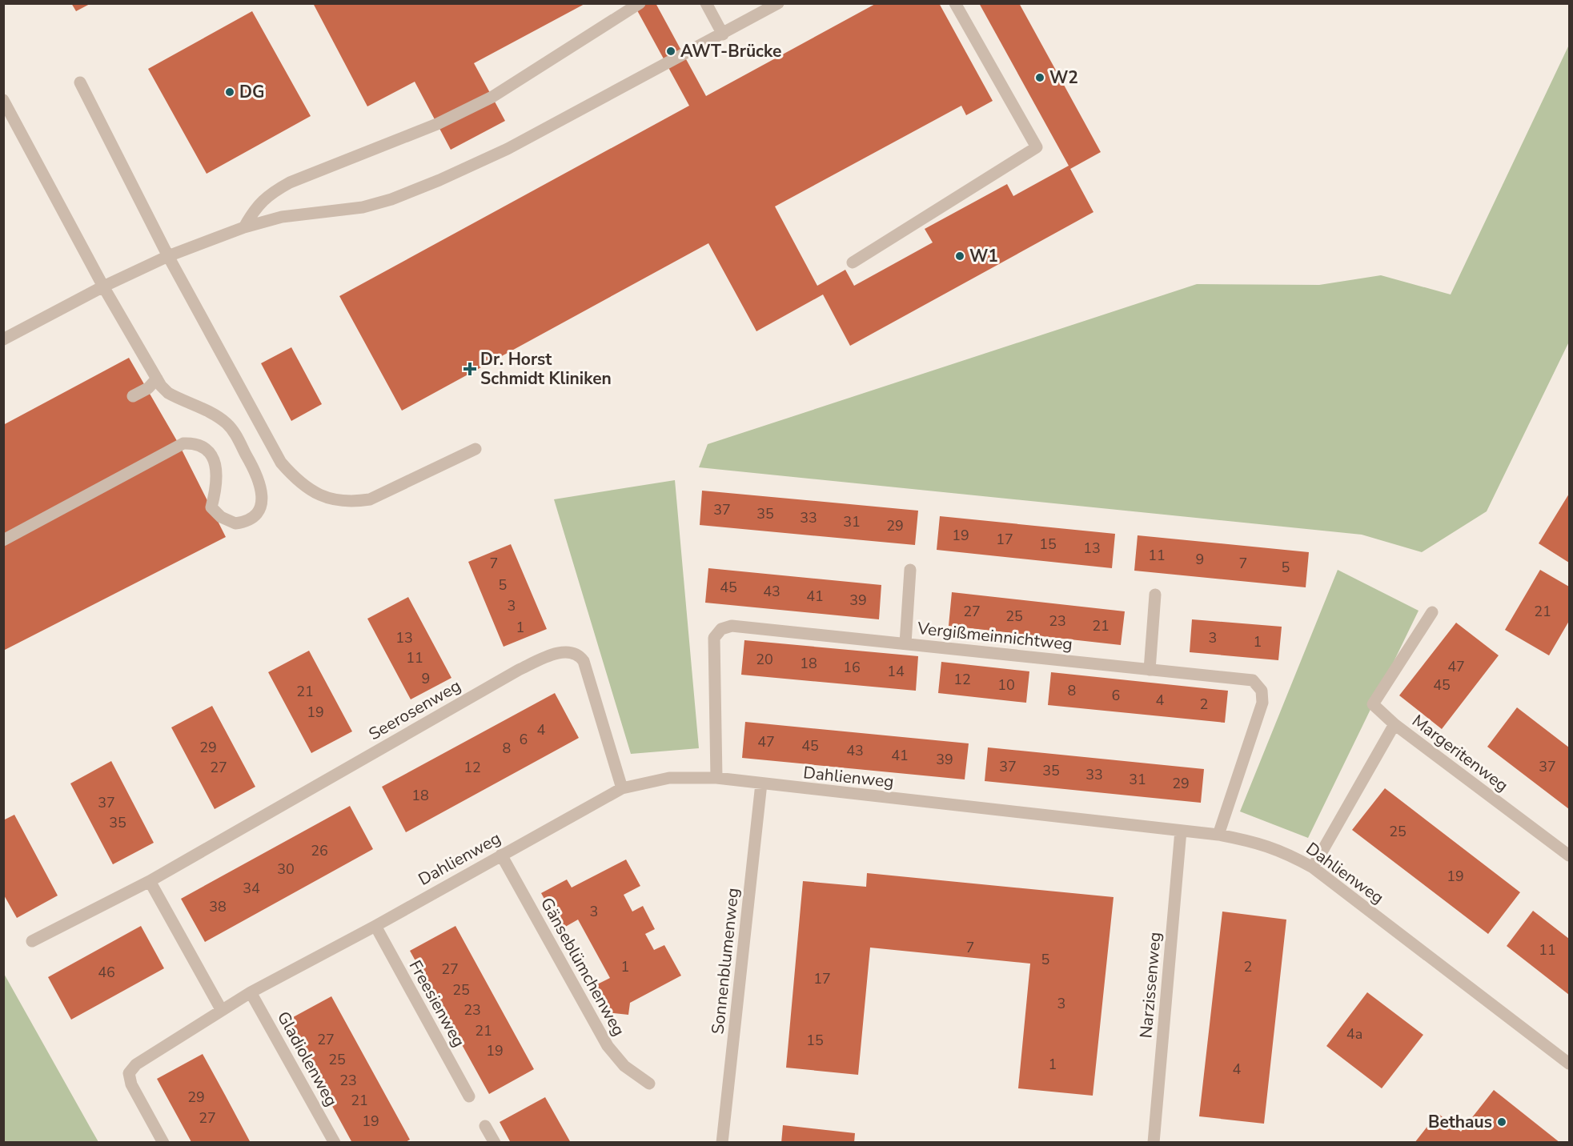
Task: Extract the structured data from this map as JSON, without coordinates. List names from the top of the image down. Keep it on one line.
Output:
{"streets":{"street":["Vergißmeinnichtweg","Seerosenweg","Margeritenweg","Dahlienweg","Sonnenblumenweg","Gänseblümchenweg","Narzissenweg","Freesienweg","Gladiolenweg"]},"crossings":[["Vergißmeinnichtweg","Dahlienweg"],["Seerosenweg","Dahlienweg"],["Margeritenweg","Dahlienweg"],["Dahlienweg","Sonnenblumenweg"],["Dahlienweg","Gänseblümchenweg"],["Dahlienweg","Narzissenweg"],["Dahlienweg","Freesienweg"],["Dahlienweg","Gladiolenweg"]],"places":{"other":["AWT-Brücke","W2","DG","W1","Bethaus"],"health":["Dr. Horst Schmidt Kliniken"]},"house_numbers":["37","35","33","31","29","19","17","15","13","11","9","7","7","5","5","45","43","41","39","3","27","21","25","23","21","1","13","3","1","11","20","18","47","16","14","9","12","10","45","8","21","6","4","2","19","4","6","47","45","29","8","43","41","39","37","37","27","12","35","33","31","29","18","37","35","25","26","30","19","34","38","3","7","11","5","1","2","27","46","17","25","3","23","21","4a","27","15","19","25","1","4","23","29","21","27","19"]}
